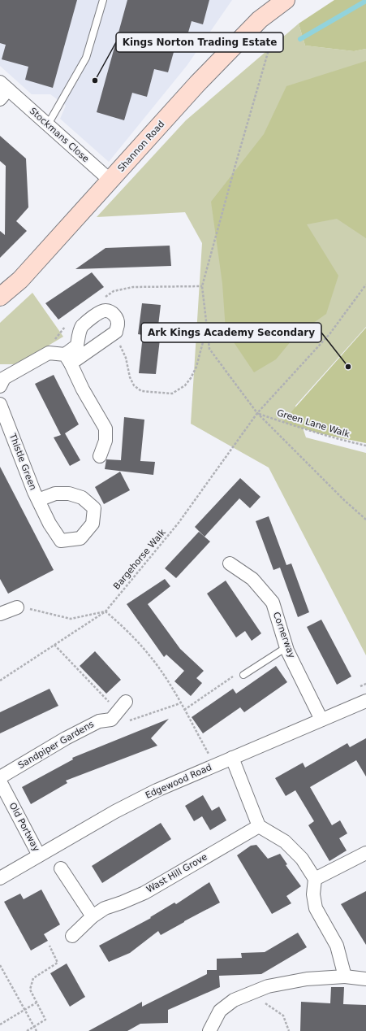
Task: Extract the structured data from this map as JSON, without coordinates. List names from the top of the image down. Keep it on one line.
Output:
{"streets":{"street":["Stockmans Close","Shannon Road","Thistle Green","Cornerway","Sandpiper Gardens","Edgewood Road","Old Portway","Wast Hill Grove"],"path":["Green Lane Walk","Bargehorse Walk"]},"crossings":[["Stockmans Close","Shannon Road"],["Green Lane Walk","Bargehorse Walk"],["Cornerway","Edgewood Road"],["Edgewood Road","Old Portway"]],"places":["Kings Norton Trading Estate","Ark Kings Academy Secondary"]}
